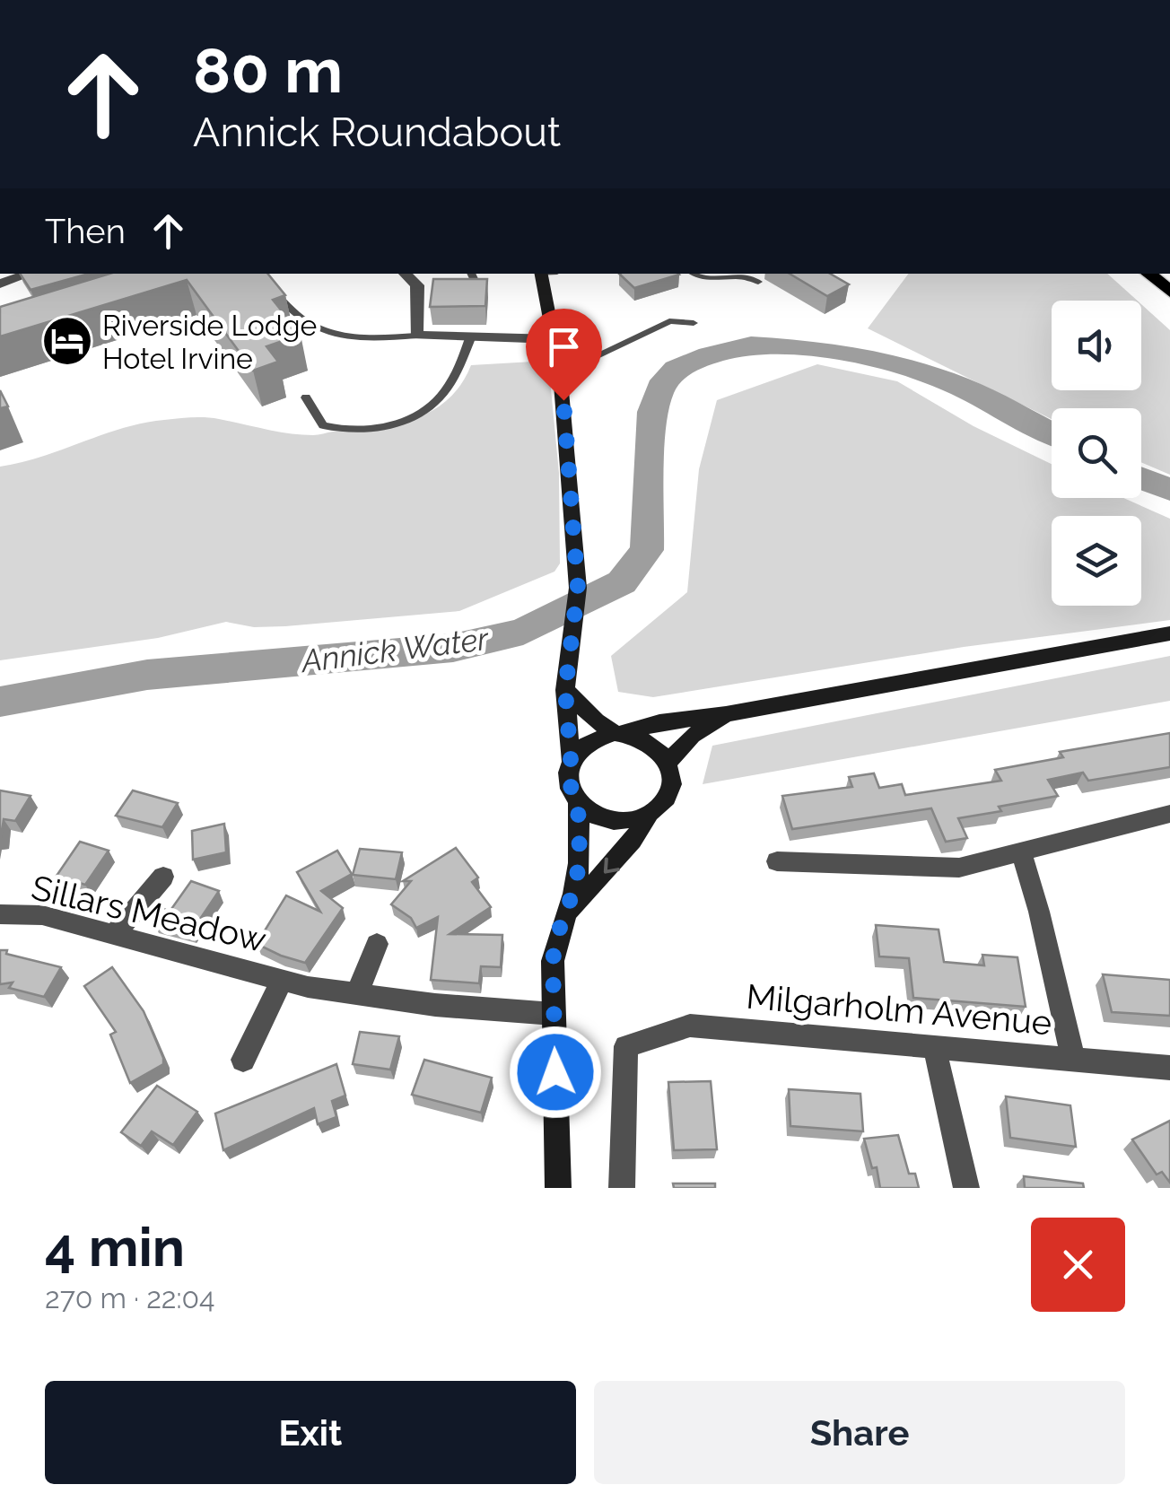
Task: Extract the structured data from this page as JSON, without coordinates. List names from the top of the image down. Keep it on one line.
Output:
{"streets":{"street":["Sillars Meadow","Milgarholm Avenue"]},"water":["Annick Water"],"places":{"hotel":["Riverside Lodge Hotel Irvine"]},"page":{"turn":["80 m","Annick Roundabout"],"then":"Then","heading":["4 min","270 m · 22:04"],"buttons":["Exit","Share"]}}
